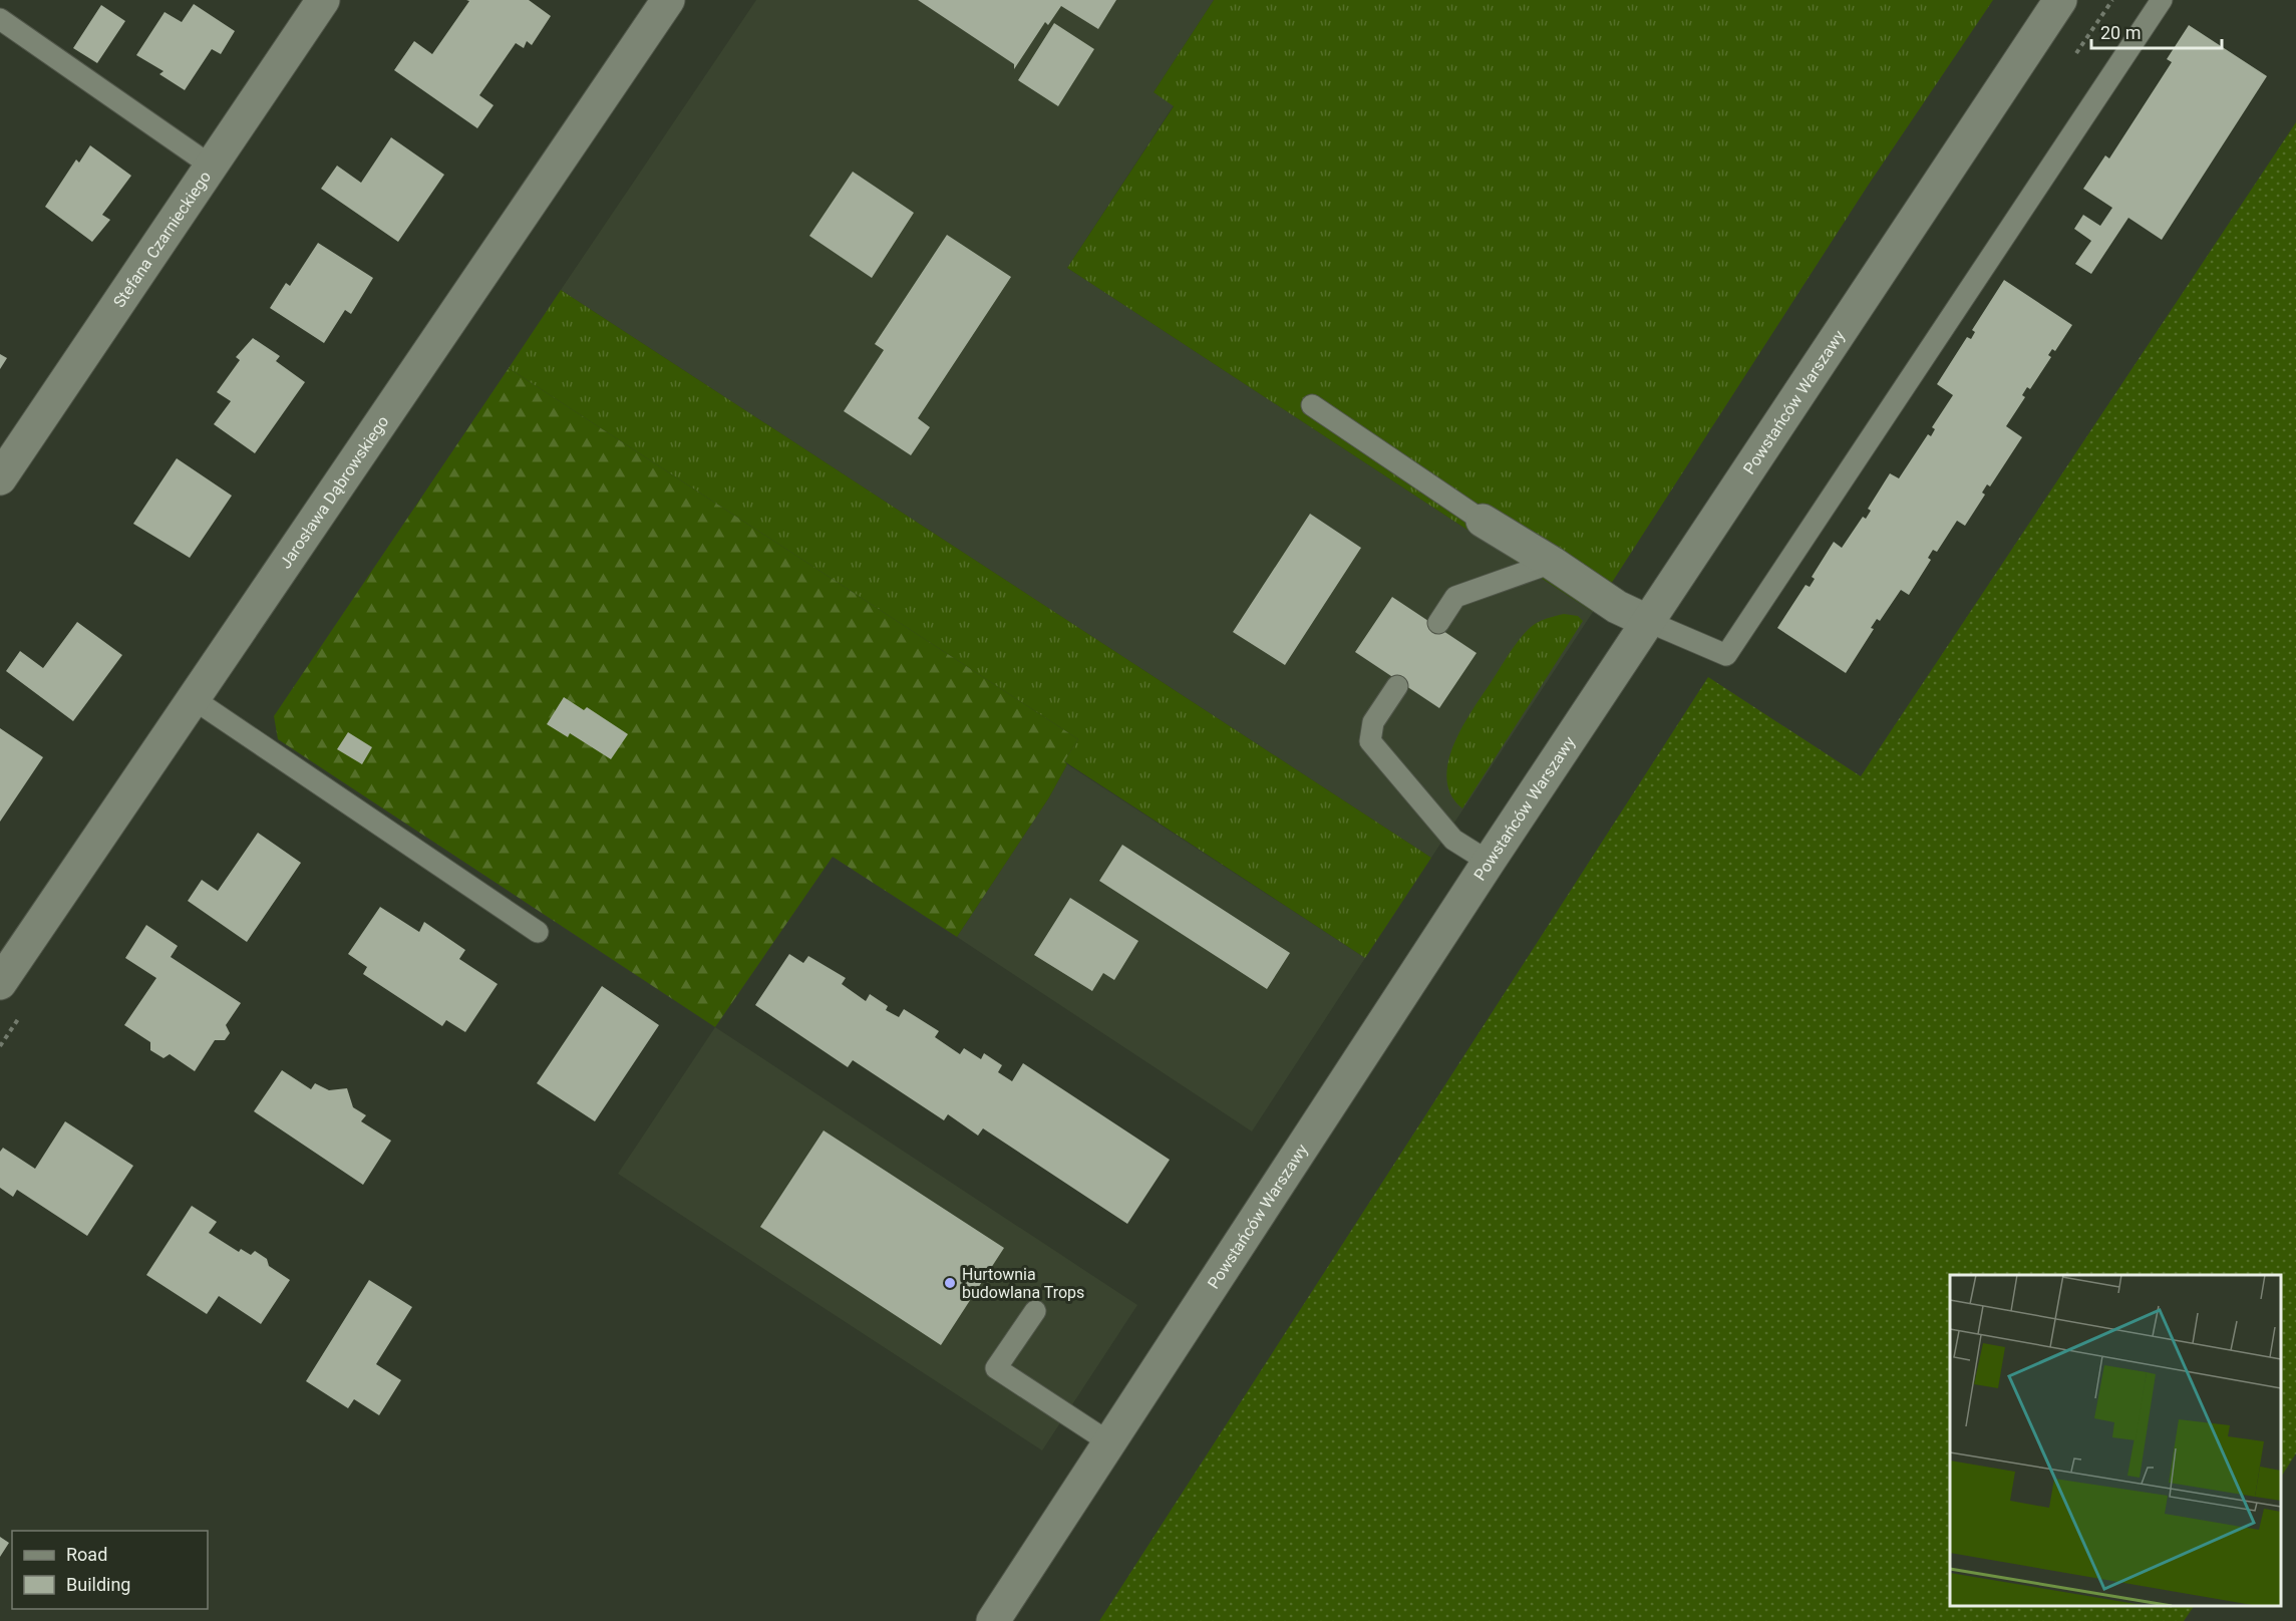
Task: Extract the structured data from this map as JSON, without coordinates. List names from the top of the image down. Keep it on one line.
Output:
{"streets":{"street":["Stefana Czarnieckiego","Powstańców Warszawy","Jarosława Dąbrowskiego"]},"places":["Hurtownia budowlana Trops"],"legend":["Road","Building"],"scale_bar":"20 m"}
